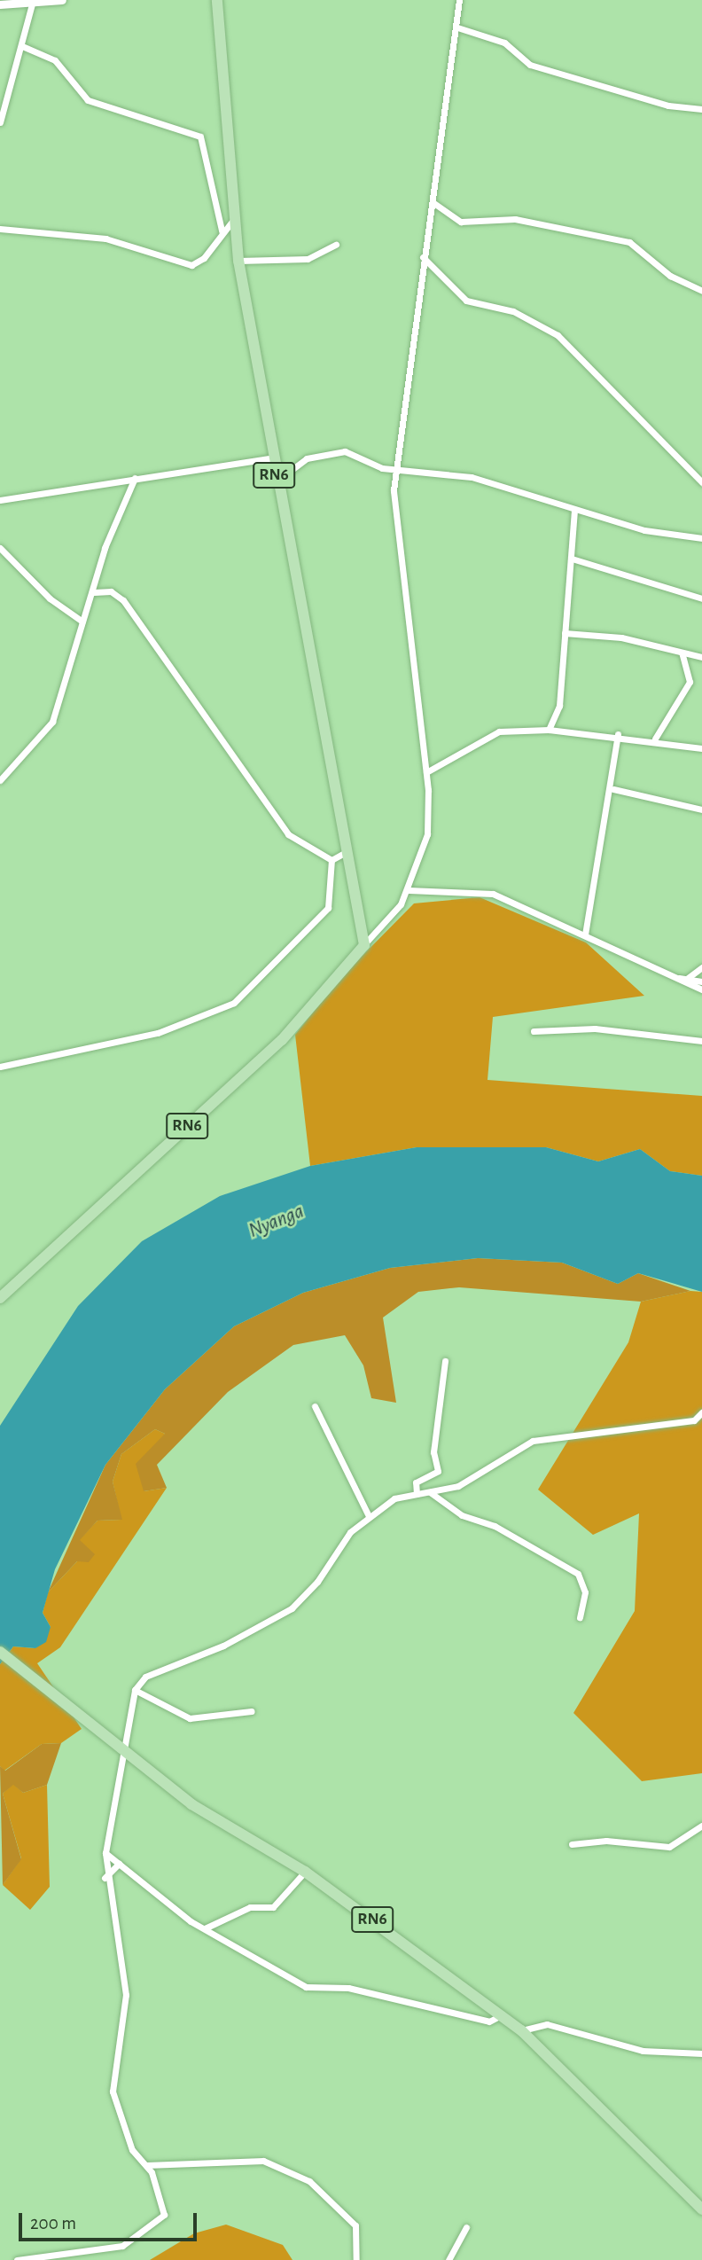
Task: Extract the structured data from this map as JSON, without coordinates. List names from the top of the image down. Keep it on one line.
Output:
{"streets":{"highway":["RN6"]},"water":["Nyanga"],"scale_bar":"200 m"}
